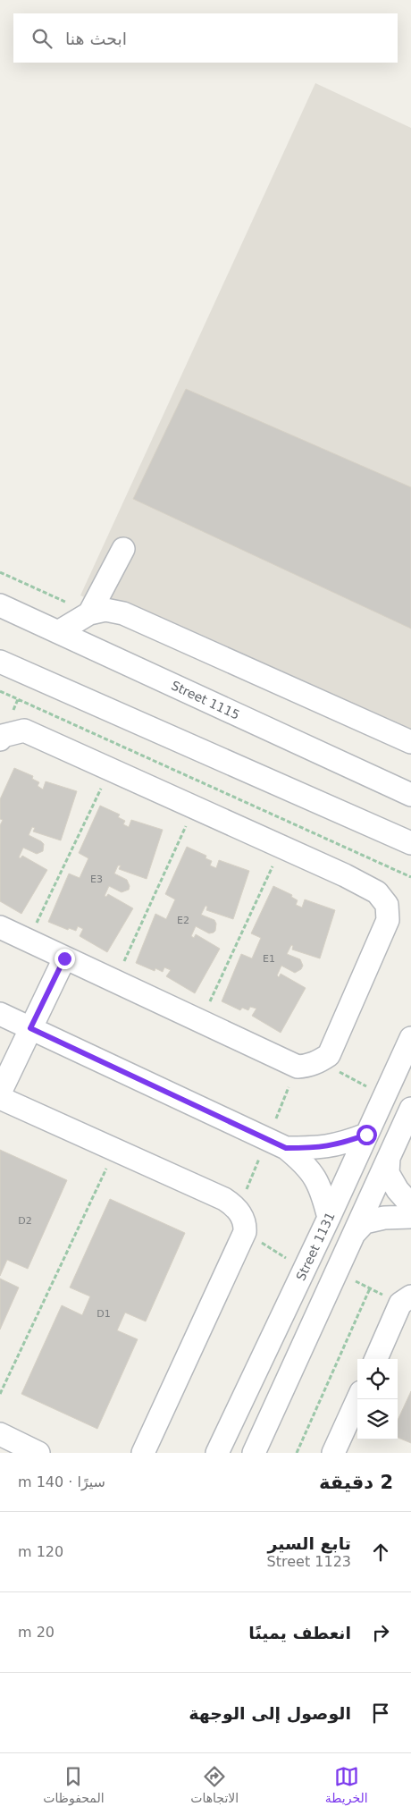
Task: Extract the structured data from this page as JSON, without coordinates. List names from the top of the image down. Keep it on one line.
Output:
{"streets":{"street":["Street 1115","Street 1131"]},"house_numbers":["E3","E2","E1","D2","D1"],"page":{"search":"ابحث هنا","heading":["2 دقيقة","سيرًا · 140 m"],"list":[["تابع السير","Street 1123","120 m"],["انعطف يمينًا","20 m"],"الوصول إلى الوجهة"],"nav":["الخريطة","الاتجاهات","المحفوظات"]}}
